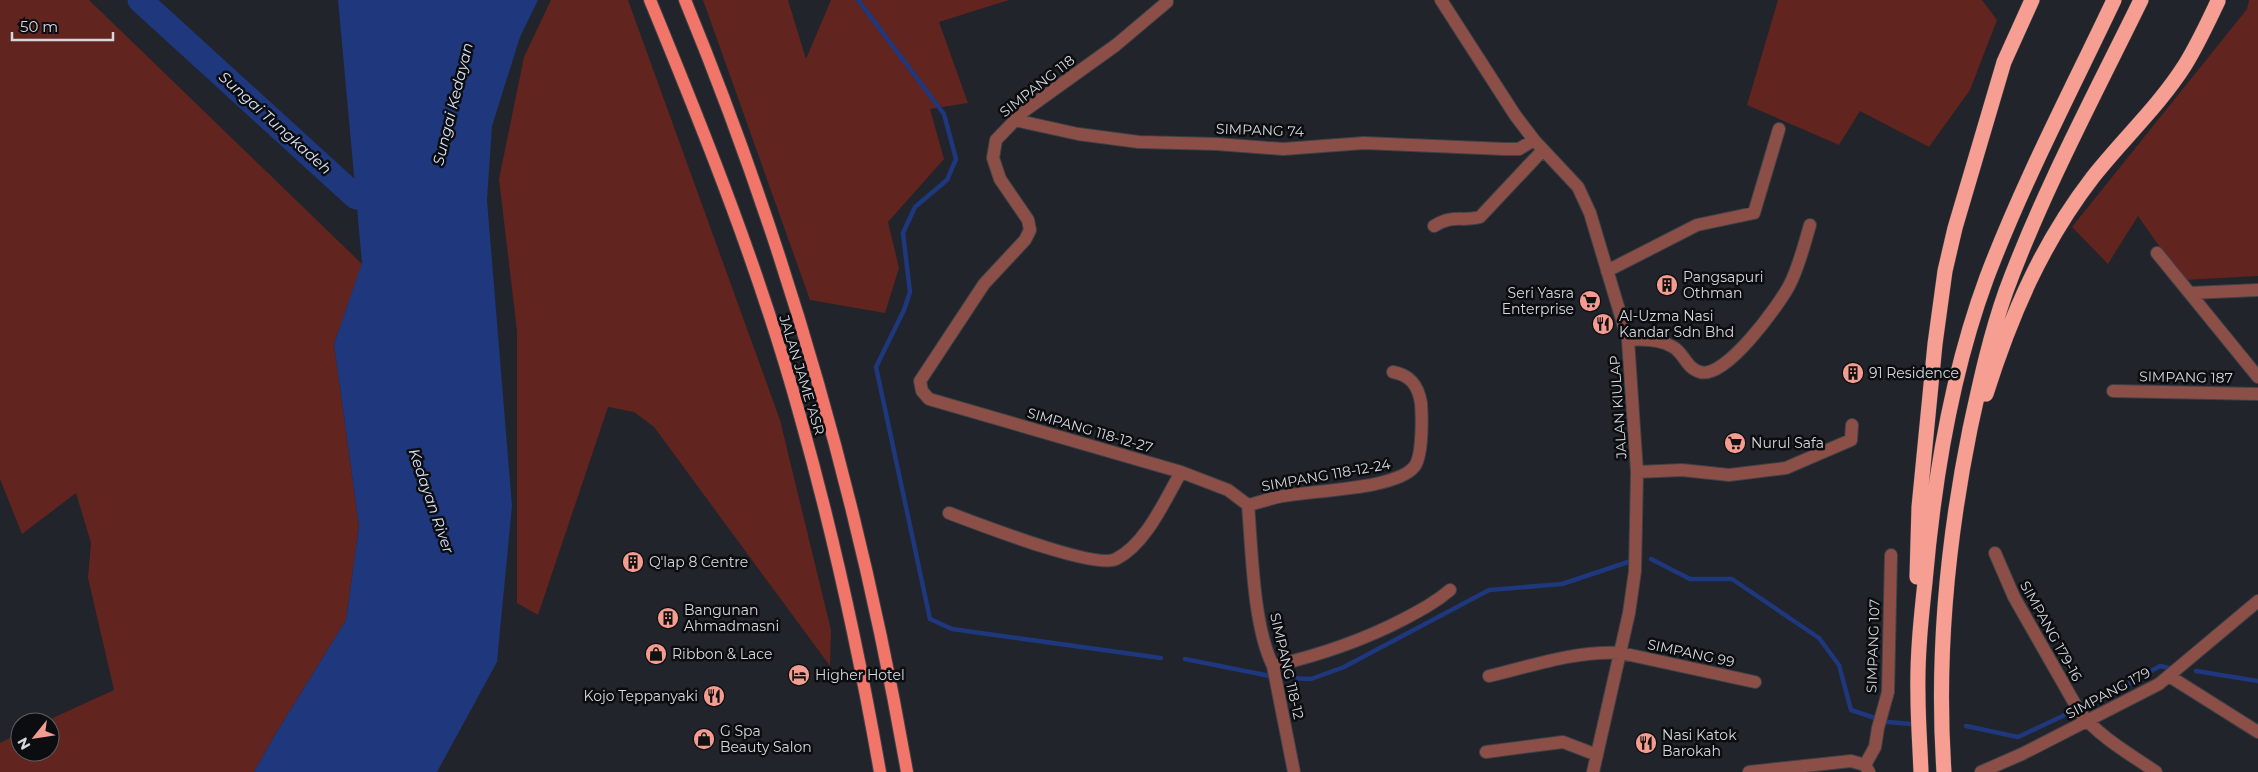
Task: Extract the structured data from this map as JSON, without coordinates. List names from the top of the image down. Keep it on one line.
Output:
{"streets":{"main road":["JALAN JAME 'ASR"],"street":["SIMPANG 118","SIMPANG 74","SIMPANG 187","JALAN KIULAP","SIMPANG 118-12-27","SIMPANG 118-12-24","SIMPANG 179-16","SIMPANG 107","SIMPANG 99","SIMPANG 118-12","SIMPANG 179"]},"crossings":[["SIMPANG 118","SIMPANG 74"],["SIMPANG 118","SIMPANG 118-12-27"],["SIMPANG 74","JALAN KIULAP"],["JALAN KIULAP","SIMPANG 99"],["SIMPANG 118-12-27","SIMPANG 118-12-24"],["SIMPANG 118-12-27","SIMPANG 118-12"],["SIMPANG 118-12-24","SIMPANG 118-12"],["SIMPANG 179-16","SIMPANG 179"]],"water":["Sungai Kedayan","Sungai Tungkadeh","Kedayan River"],"places":{"building":["Pangsapuri Othman","91 Residence","Q'lap 8 Centre","Bangunan Ahmadmasni"],"supermarket":["Seri Yasra Enterprise","Nurul Safa"],"restaurant":["Al-Uzma Nasi Kandar Sdn Bhd","Kojo Teppanyaki","Nasi Katok Barokah"],"shop":["Ribbon & Lace","G Spa Beauty Salon"],"hotel":["Higher Hotel"]},"scale_bar":"50 m","north":"bottom left"}
